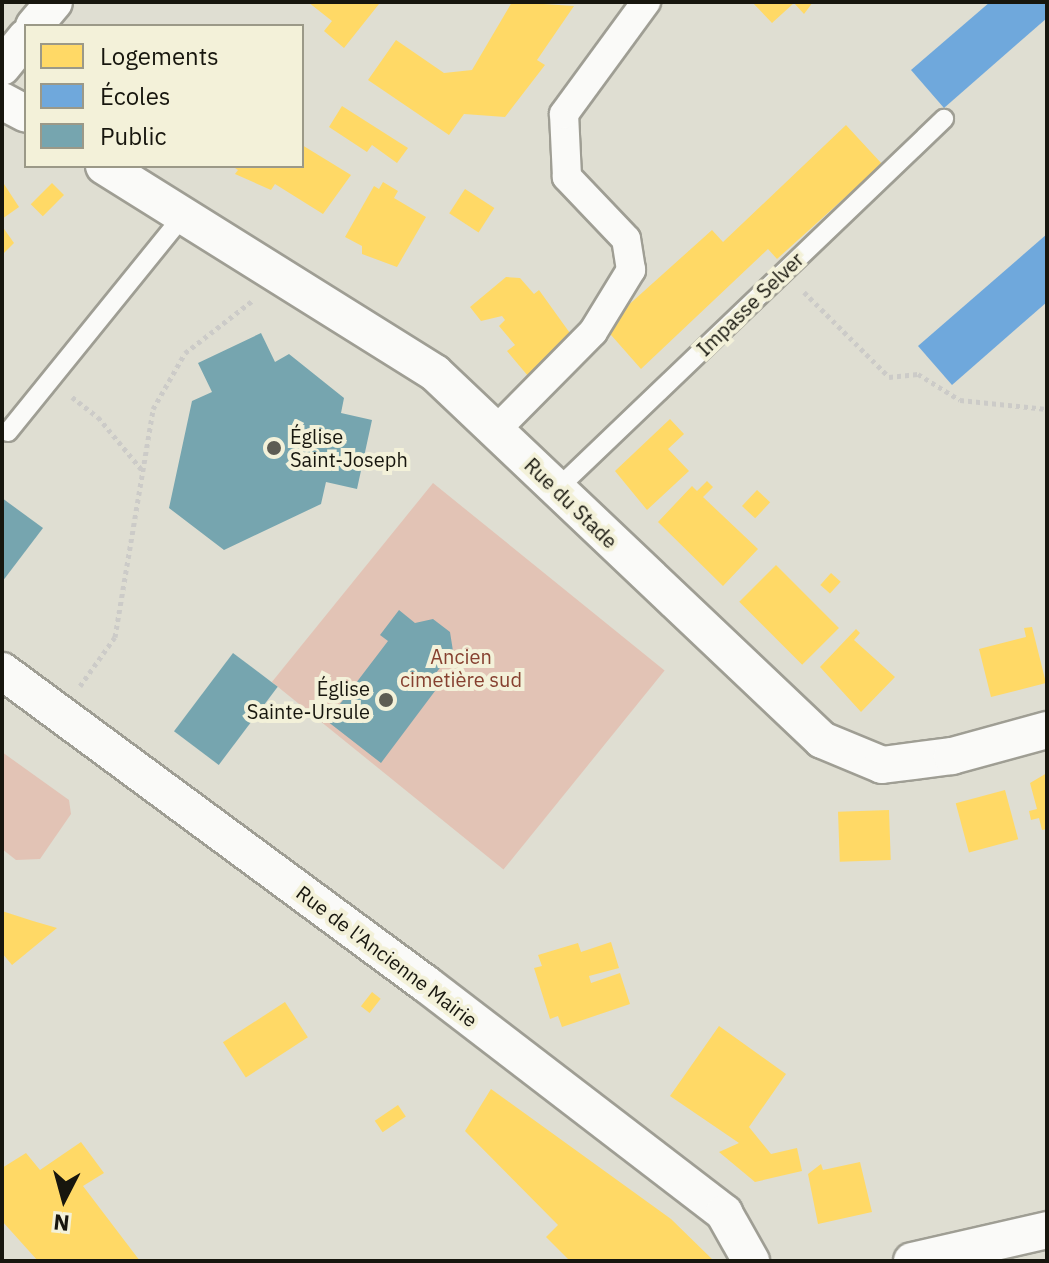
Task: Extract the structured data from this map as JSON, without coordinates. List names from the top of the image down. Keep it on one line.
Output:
{"streets":{"street":["Rue du Stade","Rue de l'Ancienne Mairie"],"lane":["Impasse Selver"]},"crossings":[["Impasse Selver","Rue du Stade"]],"parks":["Ancien cimetière sud"],"places":["Église Saint-Joseph","Église Sainte-Ursule"],"legend":["Logements","Écoles","Public"],"north":"bottom"}
